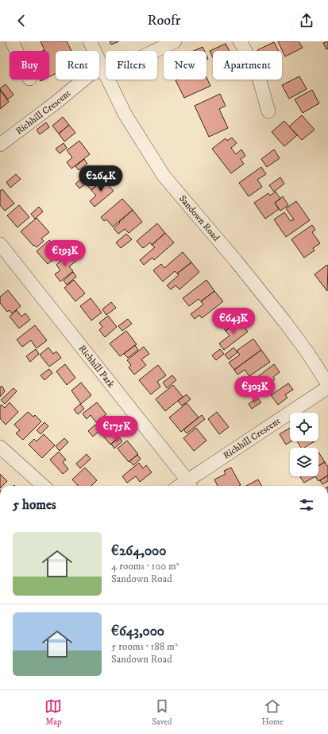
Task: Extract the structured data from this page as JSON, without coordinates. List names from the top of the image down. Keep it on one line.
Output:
{"streets":{"street":["Richhill Crescent","Sandown Road","Richhill Park"]},"crossings":[["Richhill Crescent","Sandown Road"],["Richhill Crescent","Richhill Park"]],"page":{"header":"Roofr","chip":["Buy","Rent","Filters","New","Apartment"],"price":["€264K","€193K","€643K","€303K","€175K"],"heading":"5 homes","list":[{"name":"€264,000","note":"4 rooms · 100 m² · Sandown Road"},{"name":"€643,000","note":"5 rooms · 188 m² · Sandown Road"}],"tabs":["Map","Saved","Home"]}}
